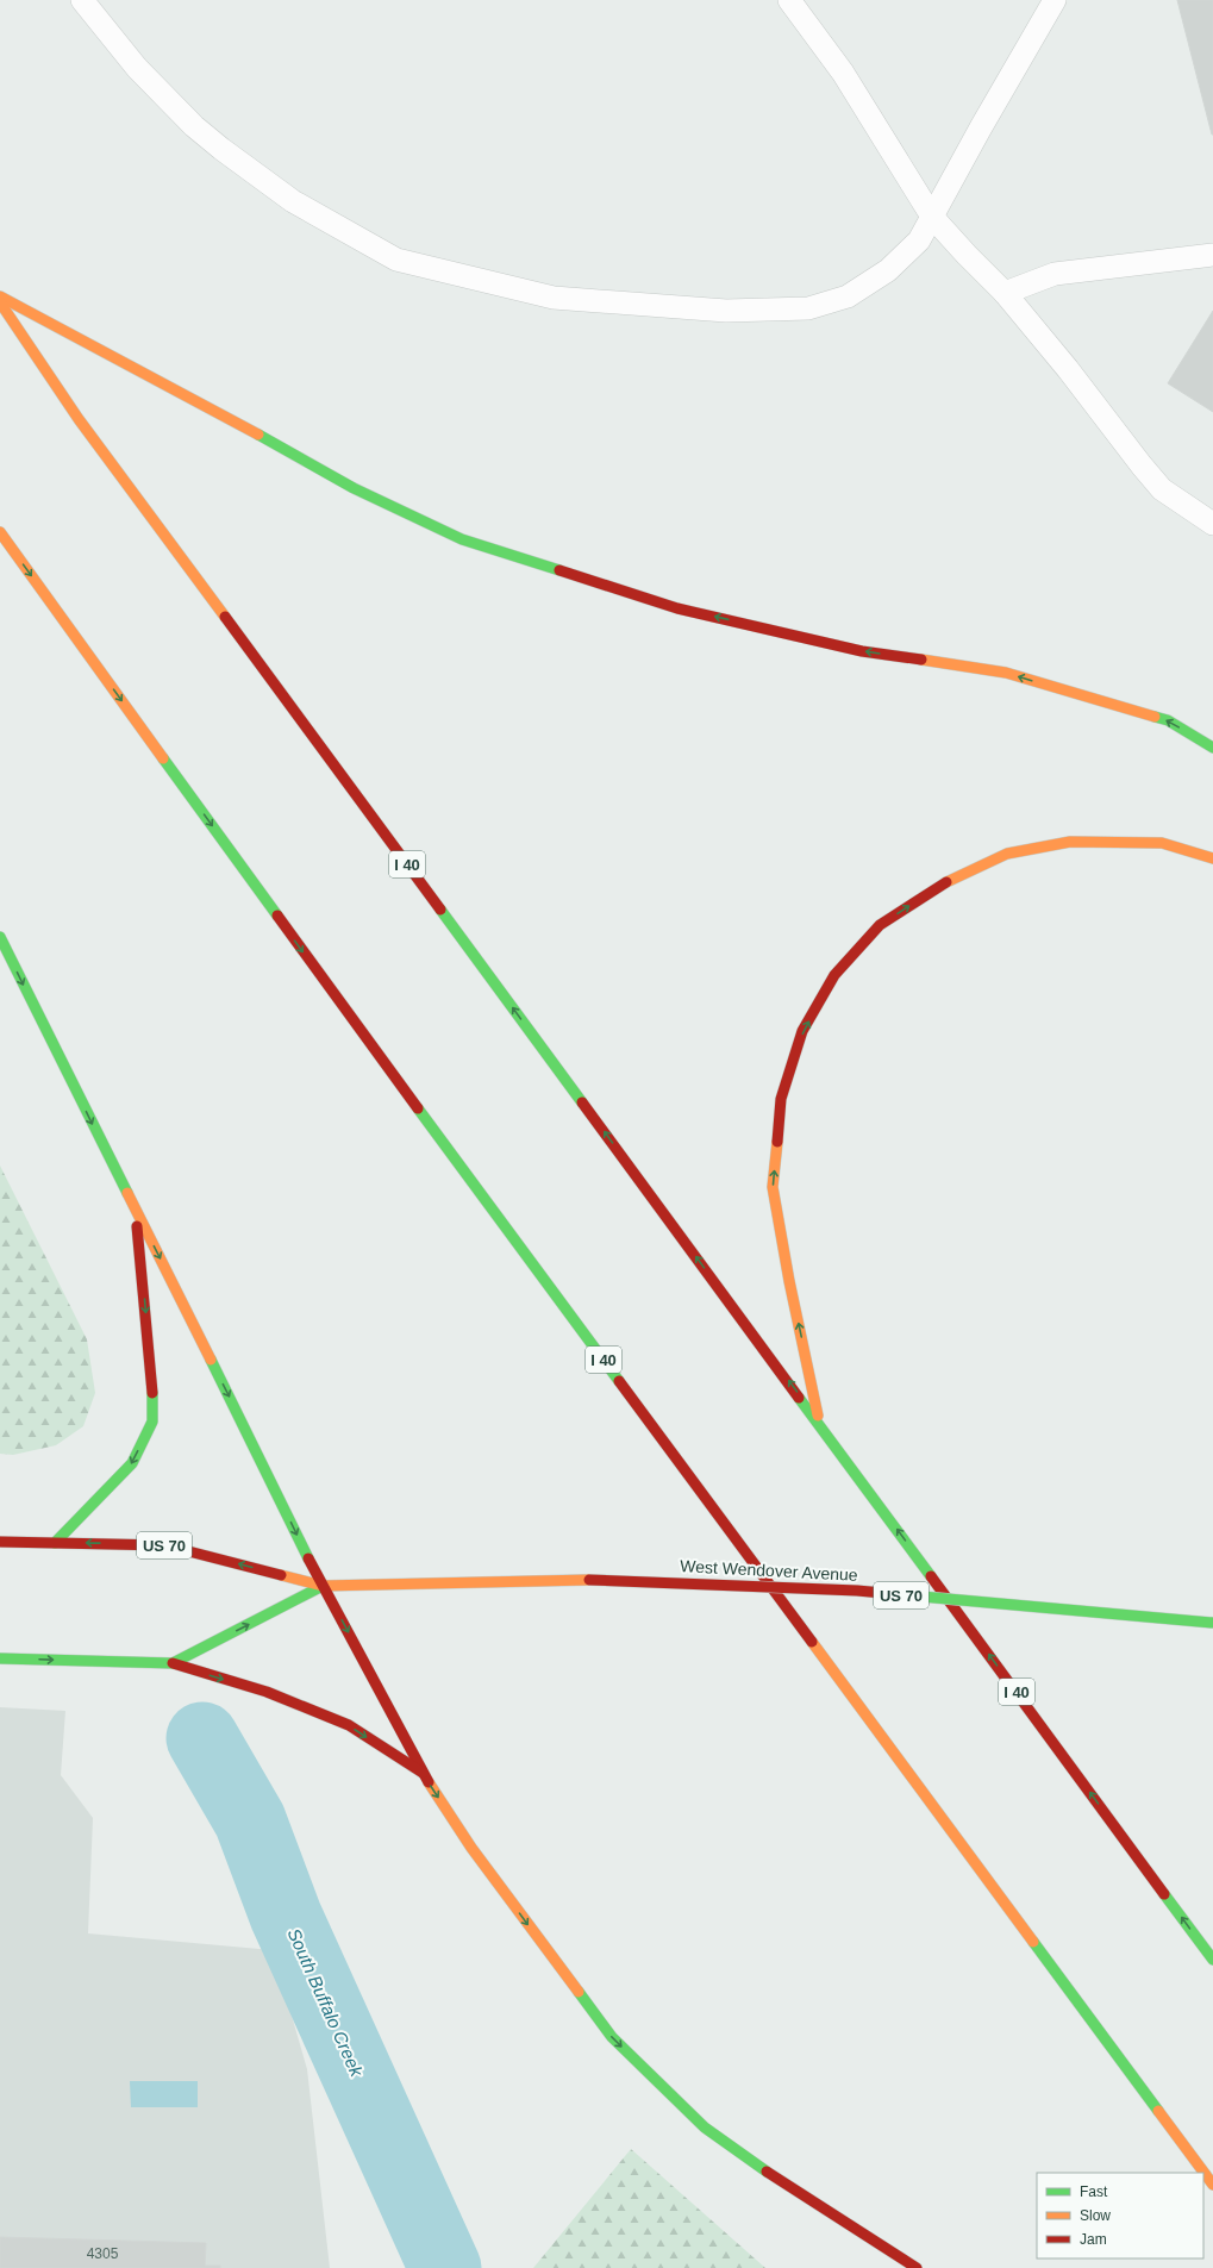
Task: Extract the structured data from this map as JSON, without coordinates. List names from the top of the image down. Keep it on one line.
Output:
{"streets":{"highway":["I 40","US 70","West Wendover Avenue"]},"water":["South Buffalo Creek"],"house_numbers":["4305"],"legend":["Fast","Slow","Jam"]}
